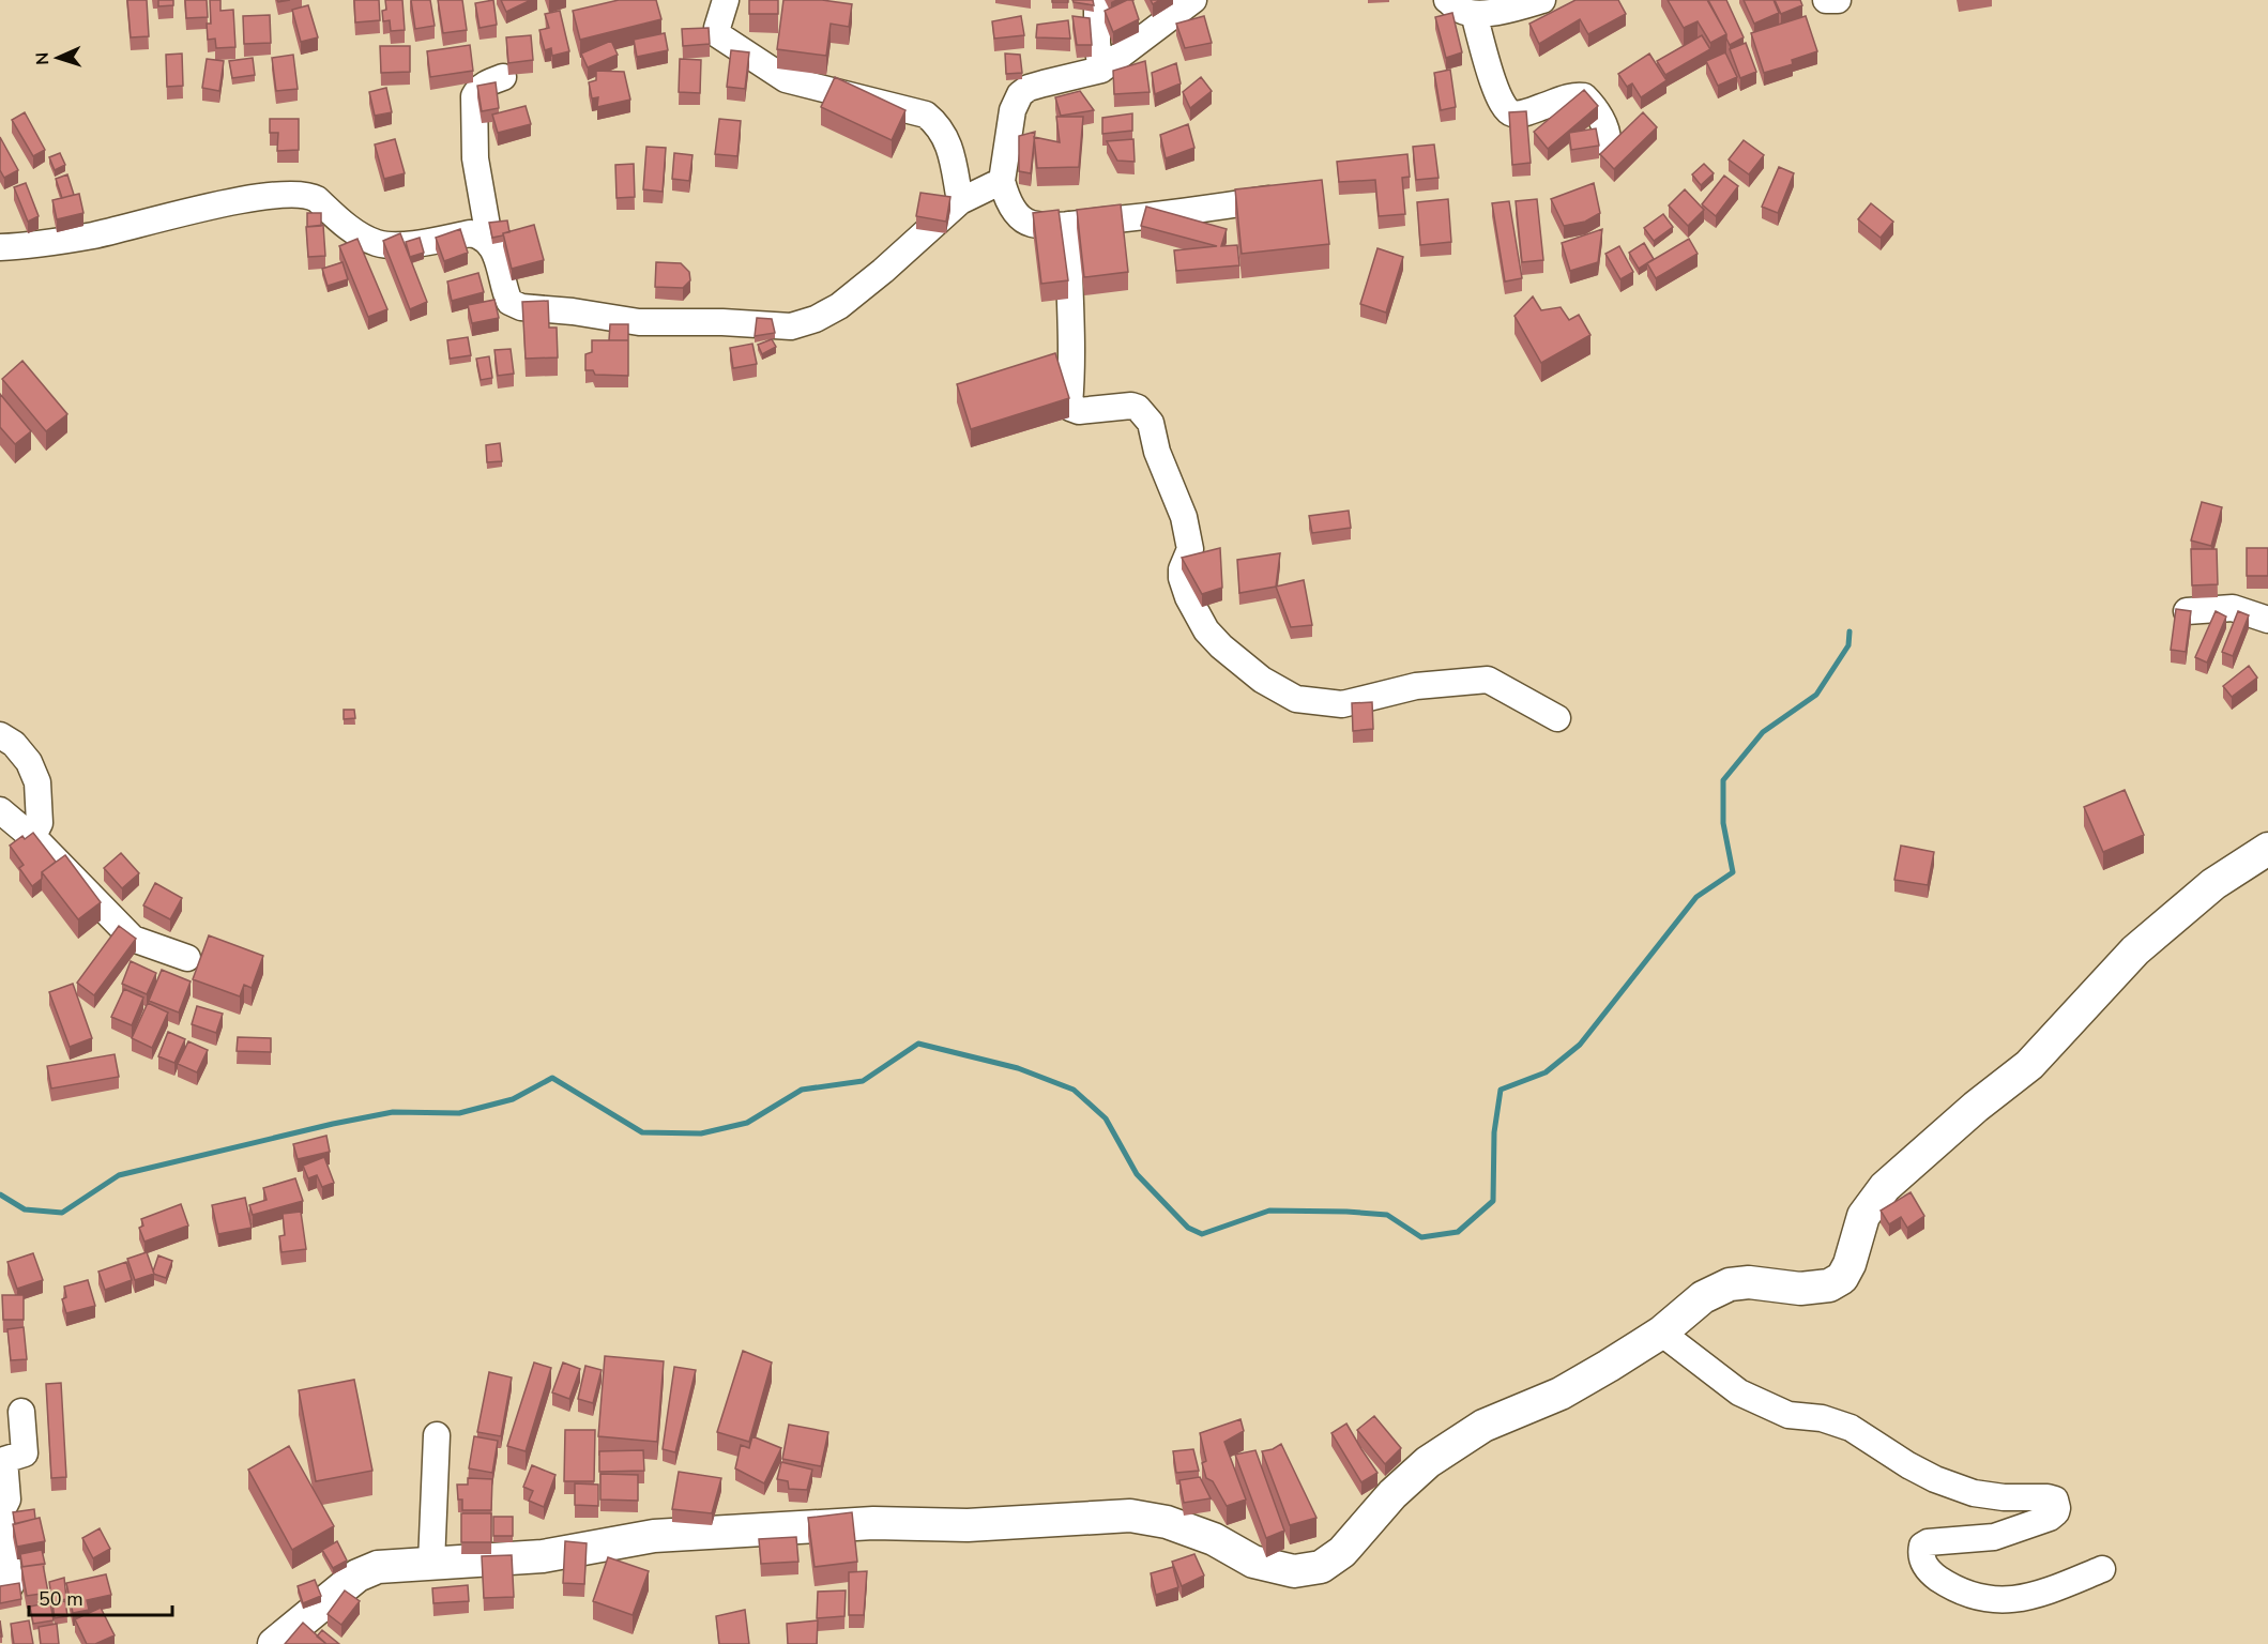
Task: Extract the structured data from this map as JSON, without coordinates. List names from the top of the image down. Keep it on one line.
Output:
{"scale_bar":"50 m","north":"left"}
